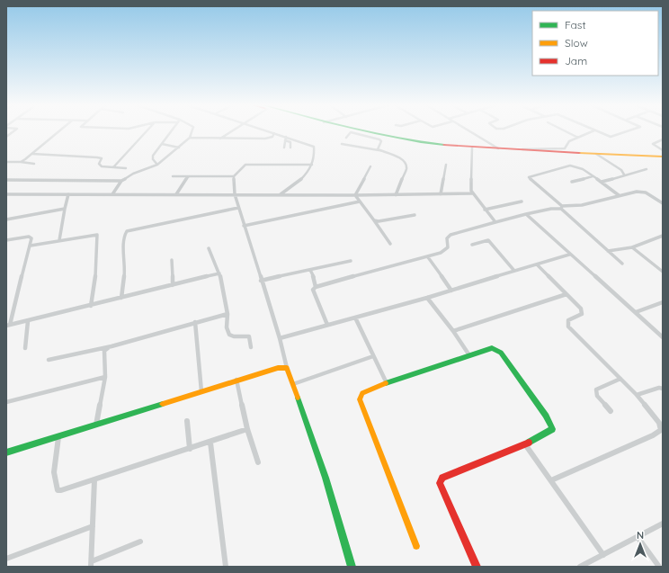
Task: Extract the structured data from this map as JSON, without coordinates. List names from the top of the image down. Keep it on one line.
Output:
{"legend":["Fast","Slow","Jam"],"north":"top"}
